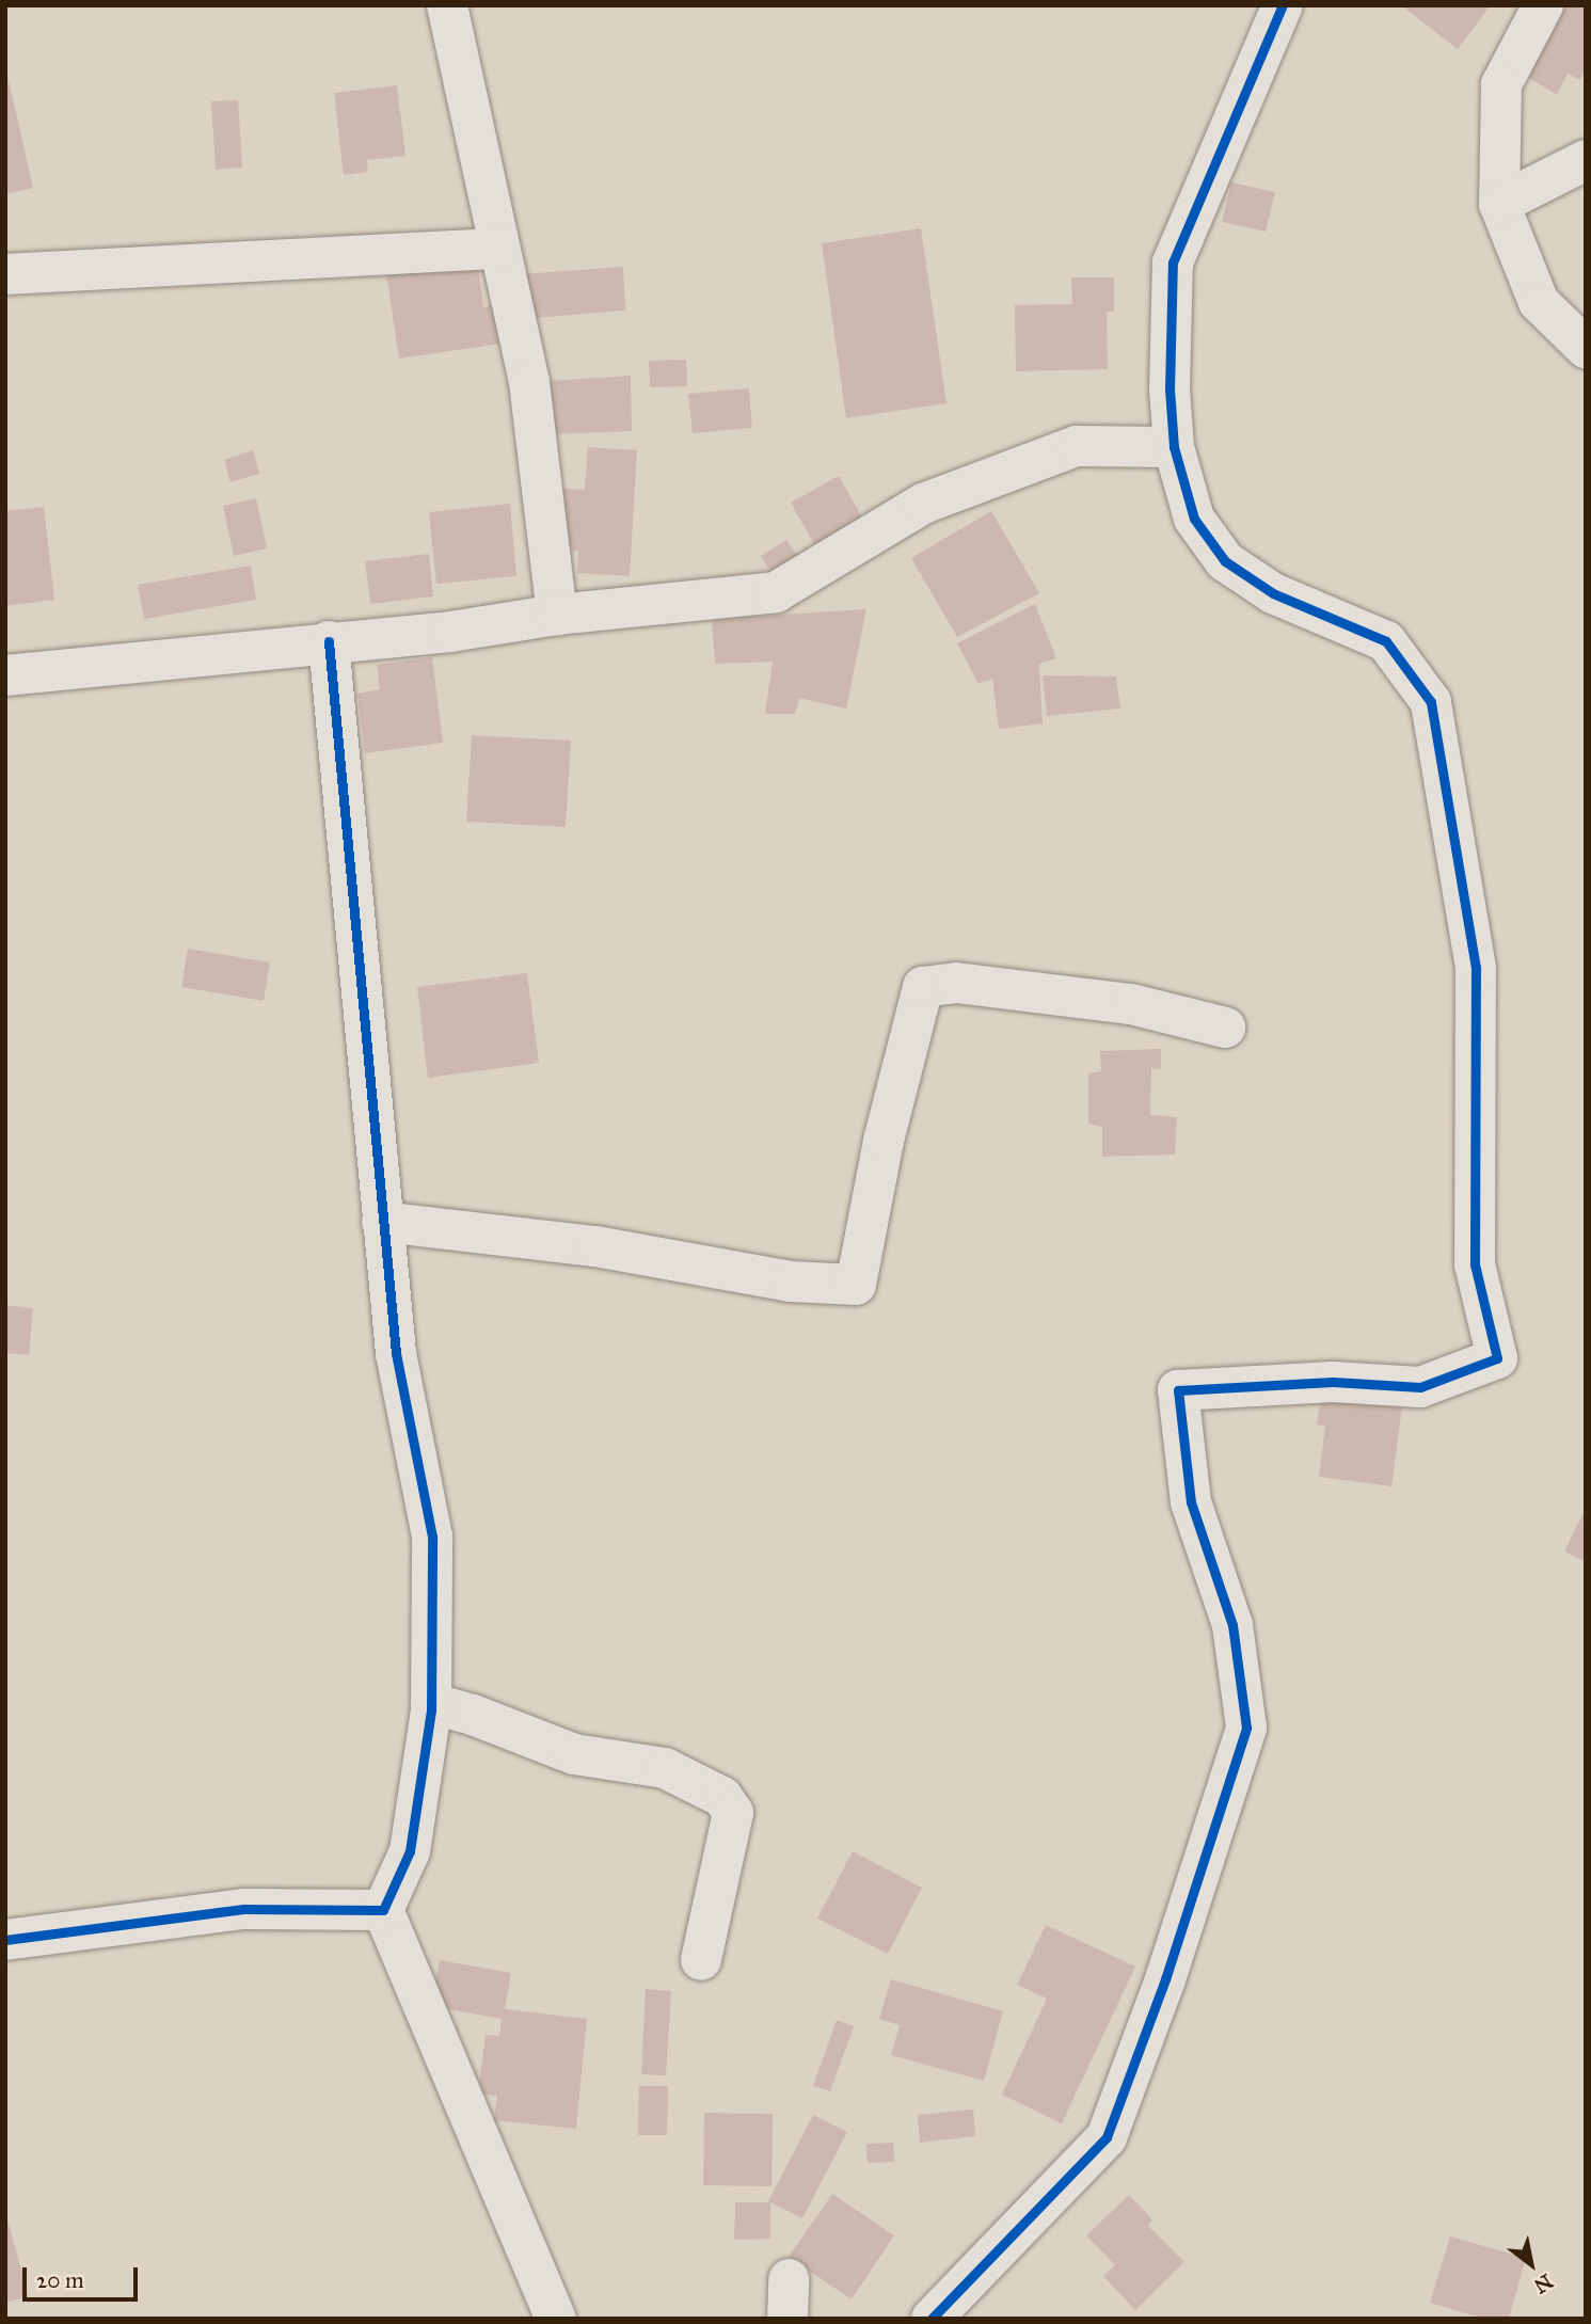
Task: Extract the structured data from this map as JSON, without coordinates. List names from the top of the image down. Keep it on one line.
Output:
{"scale_bar":"20 m","north":"bottom right"}
